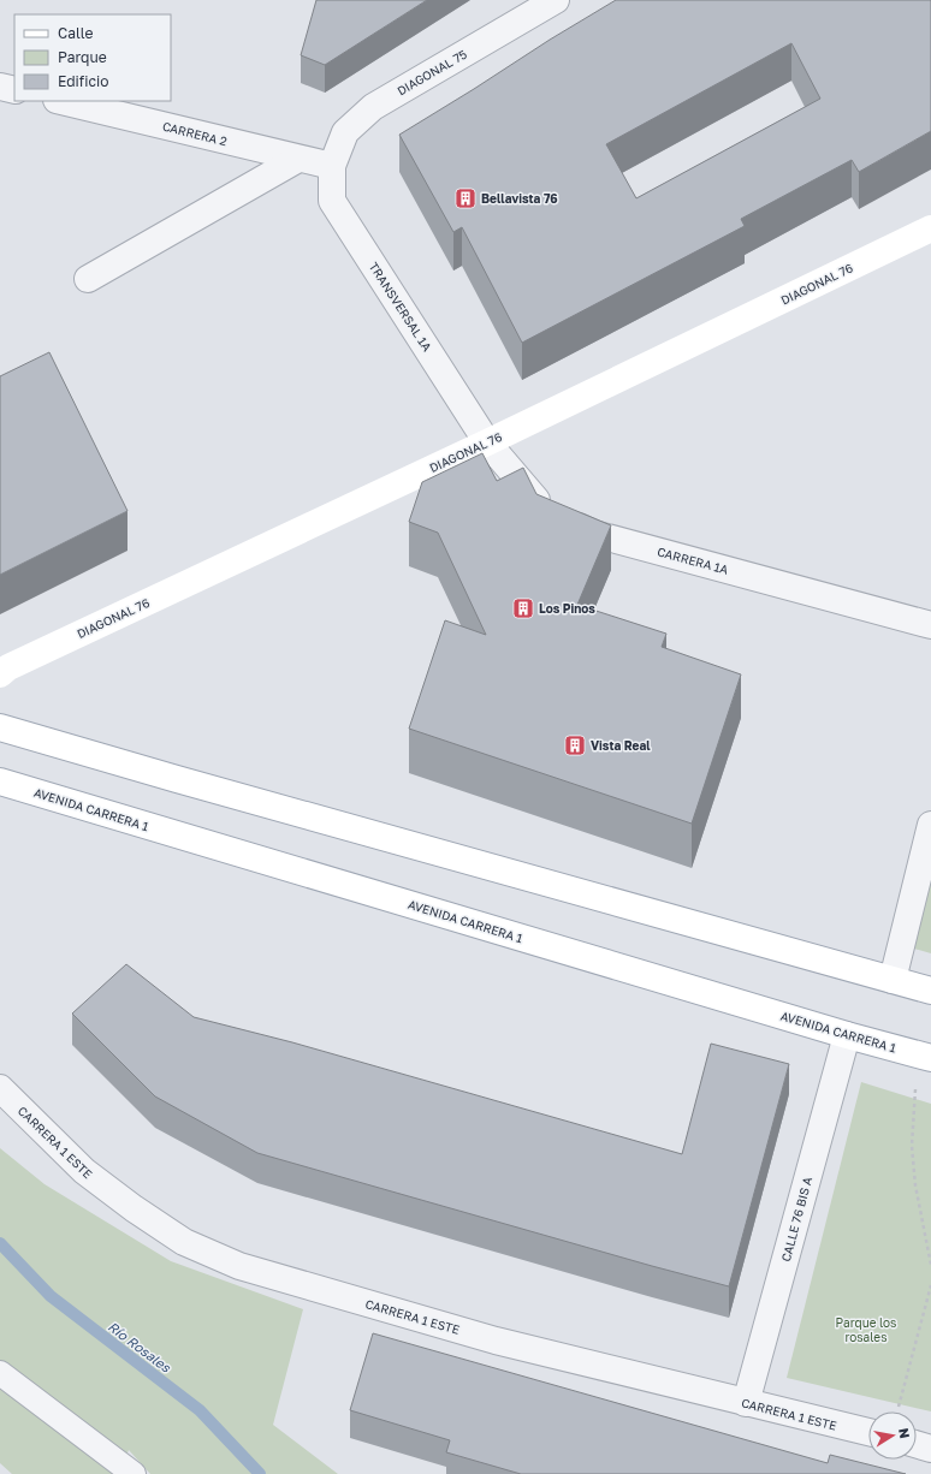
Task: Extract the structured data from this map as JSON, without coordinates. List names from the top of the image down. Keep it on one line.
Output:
{"streets":{"main road":["DIAGONAL 76","AVENIDA CARRERA 1"],"street":["DIAGONAL 75","CARRERA 2","TRANSVERSAL 1A","CARRERA 1A","CARRERA 1 ESTE","CALLE 76 BIS A"]},"crossings":[["DIAGONAL 75","CARRERA 2"],["DIAGONAL 75","TRANSVERSAL 1A"],["CARRERA 2","TRANSVERSAL 1A"],["DIAGONAL 76","TRANSVERSAL 1A"],["DIAGONAL 76","CARRERA 1A"],["TRANSVERSAL 1A","CARRERA 1A"],["AVENIDA CARRERA 1","CALLE 76 BIS A"],["CARRERA 1 ESTE","CALLE 76 BIS A"]],"water":["Río Rosales"],"parks":["Parque los rosales"],"places":{"building":["Bellavista 76","Los Pinos","Vista Real"]},"legend":["Calle","Parque","Edificio"],"north":"right"}
